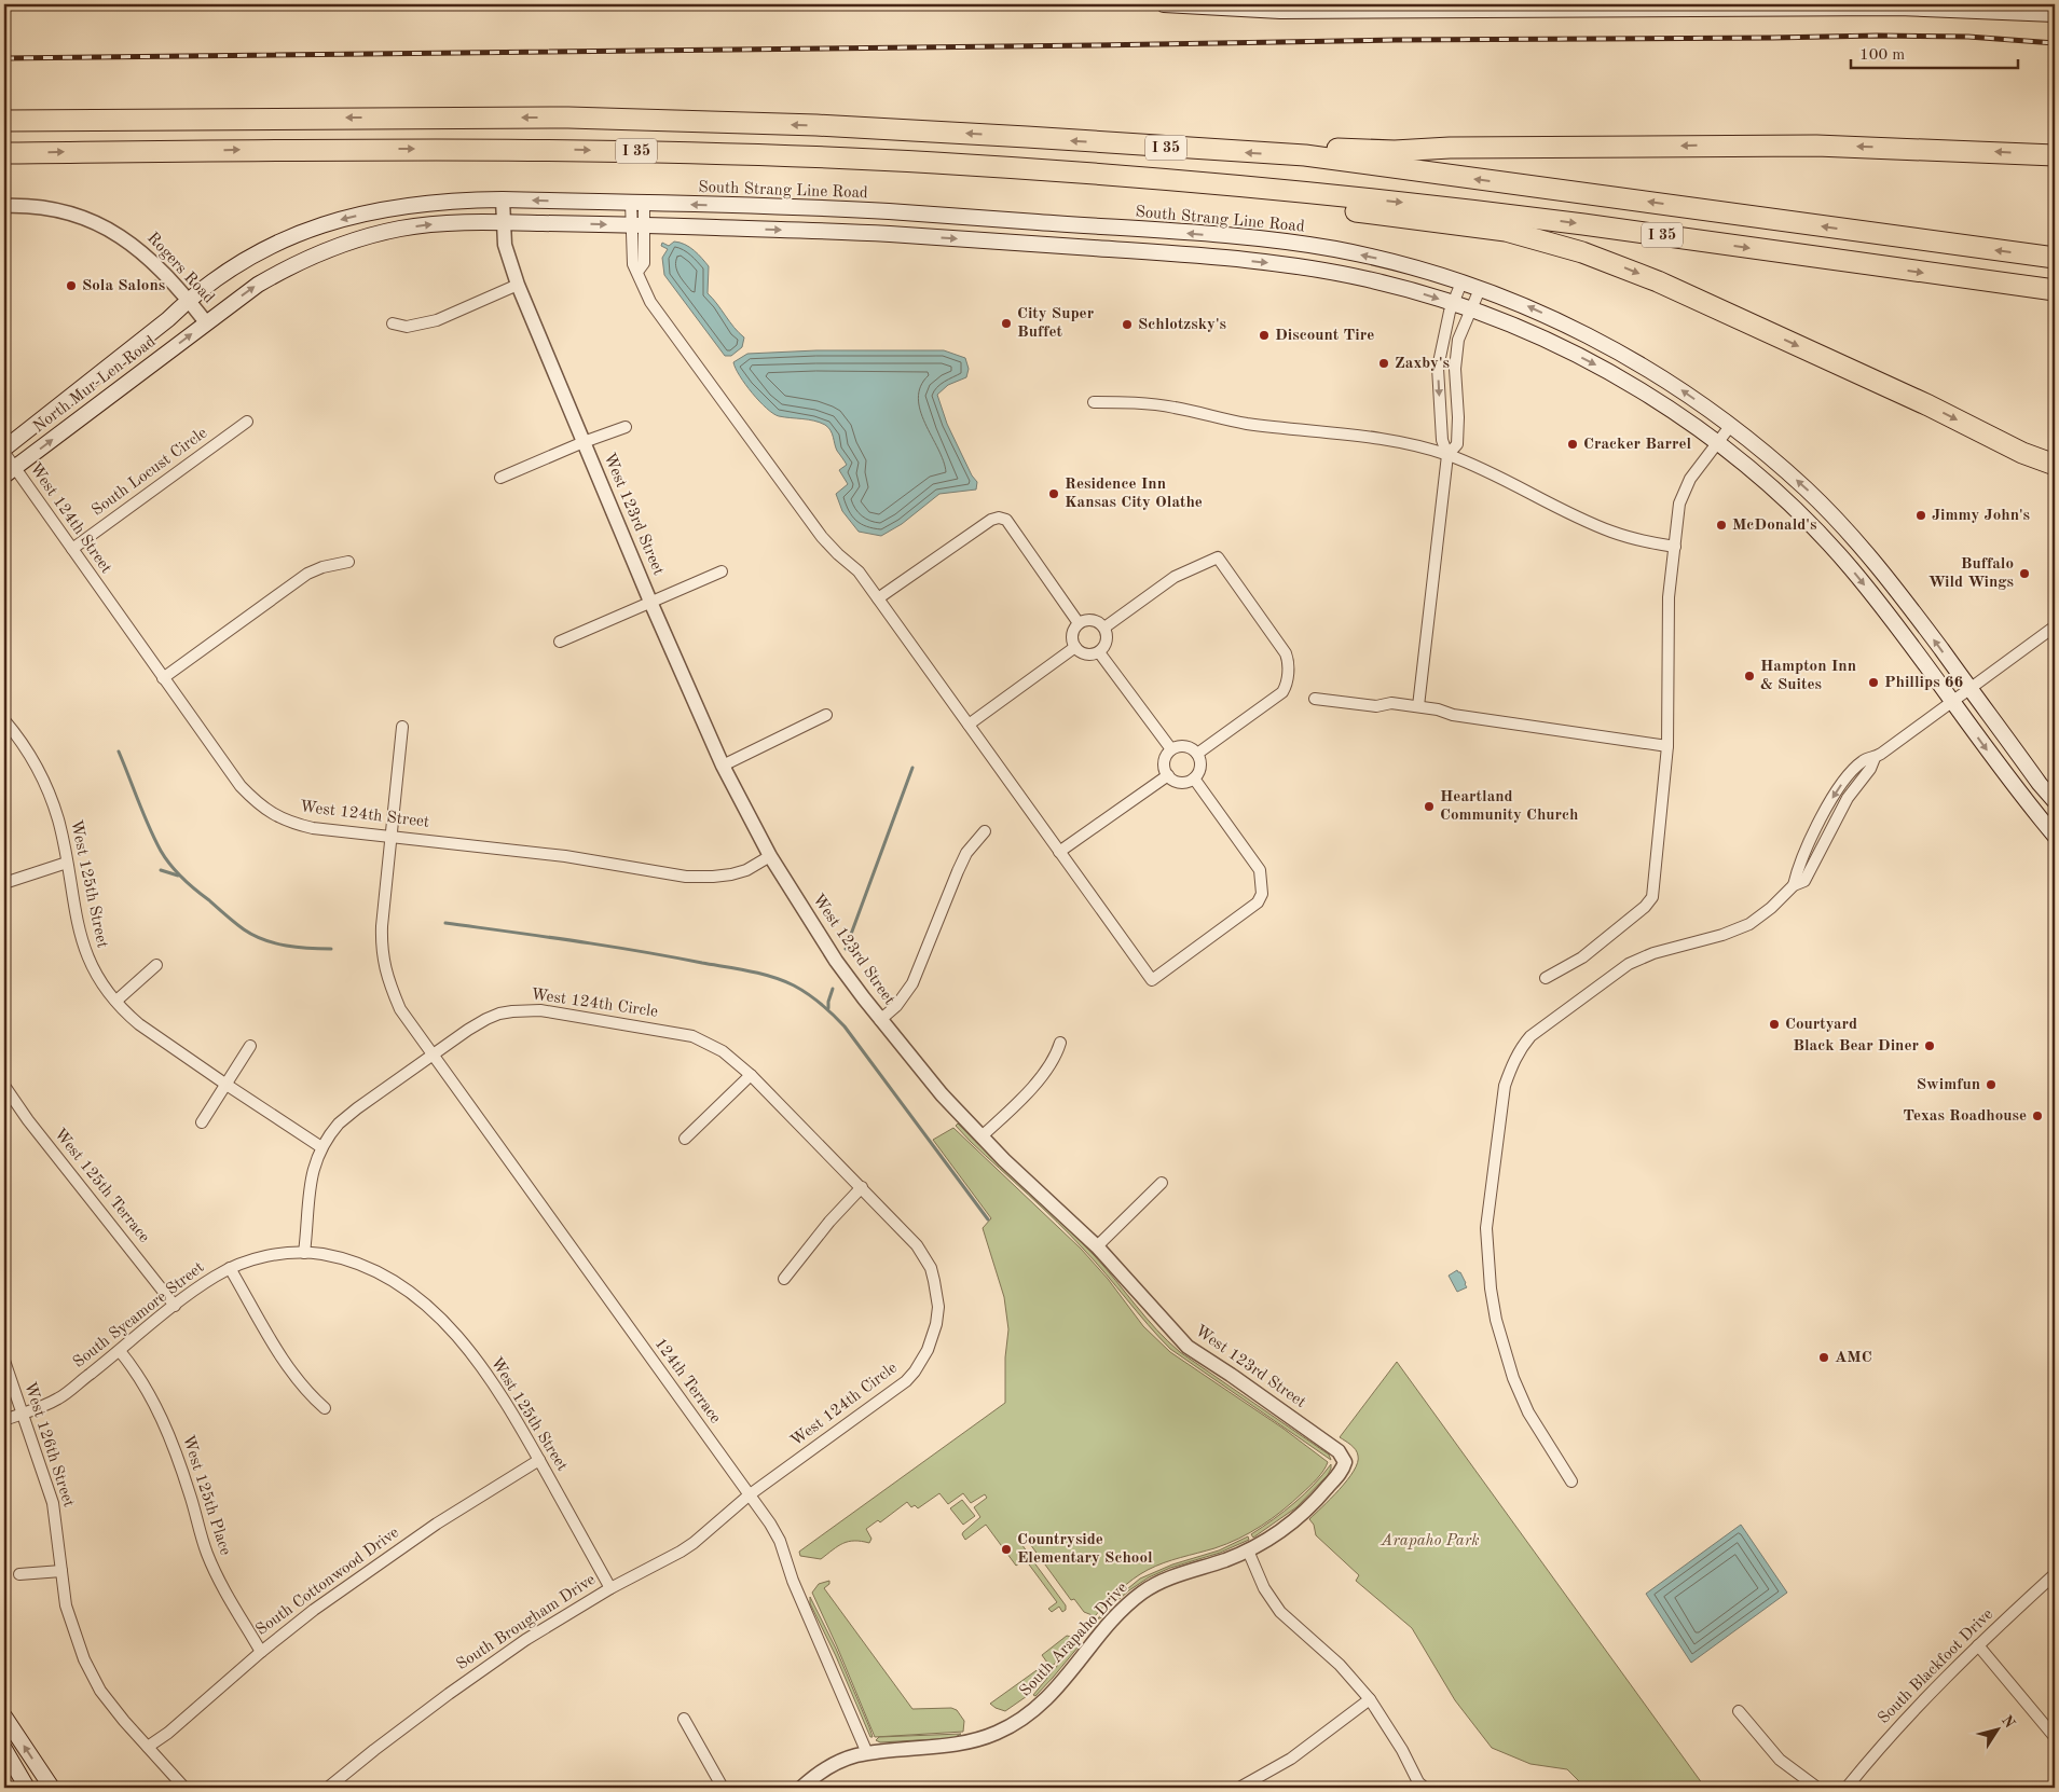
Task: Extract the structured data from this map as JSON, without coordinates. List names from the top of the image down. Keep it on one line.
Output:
{"streets":{"highway":["I 35"],"main road":["South Strang Line Road","North Mur-Len Road"],"street":["Rogers Road","South Locust Circle","West 123rd Street","West 124th Street","West 125th Street","West 124th Circle","West 125th Terrace","South Sycamore Street","124th Terrace","West 126th Street","West 125th Place","South Cottonwood Drive","South Brougham Drive","South Arapaho Drive","South Blackfoot Drive"]},"crossings":[["South Strang Line Road","Rogers Road"],["South Strang Line Road","North Mur-Len Road"],["South Strang Line Road","West 123rd Street"],["Rogers Road","North Mur-Len Road"],["North Mur-Len Road","West 124th Street"],["South Locust Circle","West 124th Street"],["West 123rd Street","West 124th Street"],["West 123rd Street","South Arapaho Drive"],["West 124th Street","124th Terrace"],["West 125th Street","South Sycamore Street"],["West 125th Street","South Cottonwood Drive"],["West 125th Street","South Brougham Drive"],["West 124th Circle","124th Terrace"],["West 124th Circle","South Brougham Drive"],["West 125th Terrace","South Sycamore Street"],["South Sycamore Street","West 126th Street"],["South Sycamore Street","West 125th Place"],["124th Terrace","South Brougham Drive"],["124th Terrace","South Arapaho Drive"],["West 126th Street","South Cottonwood Drive"],["West 125th Place","South Cottonwood Drive"]],"parks":["Arapaho Park"],"places":["Sola Salons","City Super Buffet","Schlotzsky's","Discount Tire","Zaxby's","Cracker Barrel","Residence Inn Kansas City Olathe","Jimmy John's","McDonald's","Buffalo Wild Wings","Hampton Inn & Suites","Phillips 66","Heartland Community Church","Courtyard","Black Bear Diner","Swimfun","Texas Roadhouse","AMC","Countryside Elementary School"],"scale_bar":"100 m","north":"top right"}
